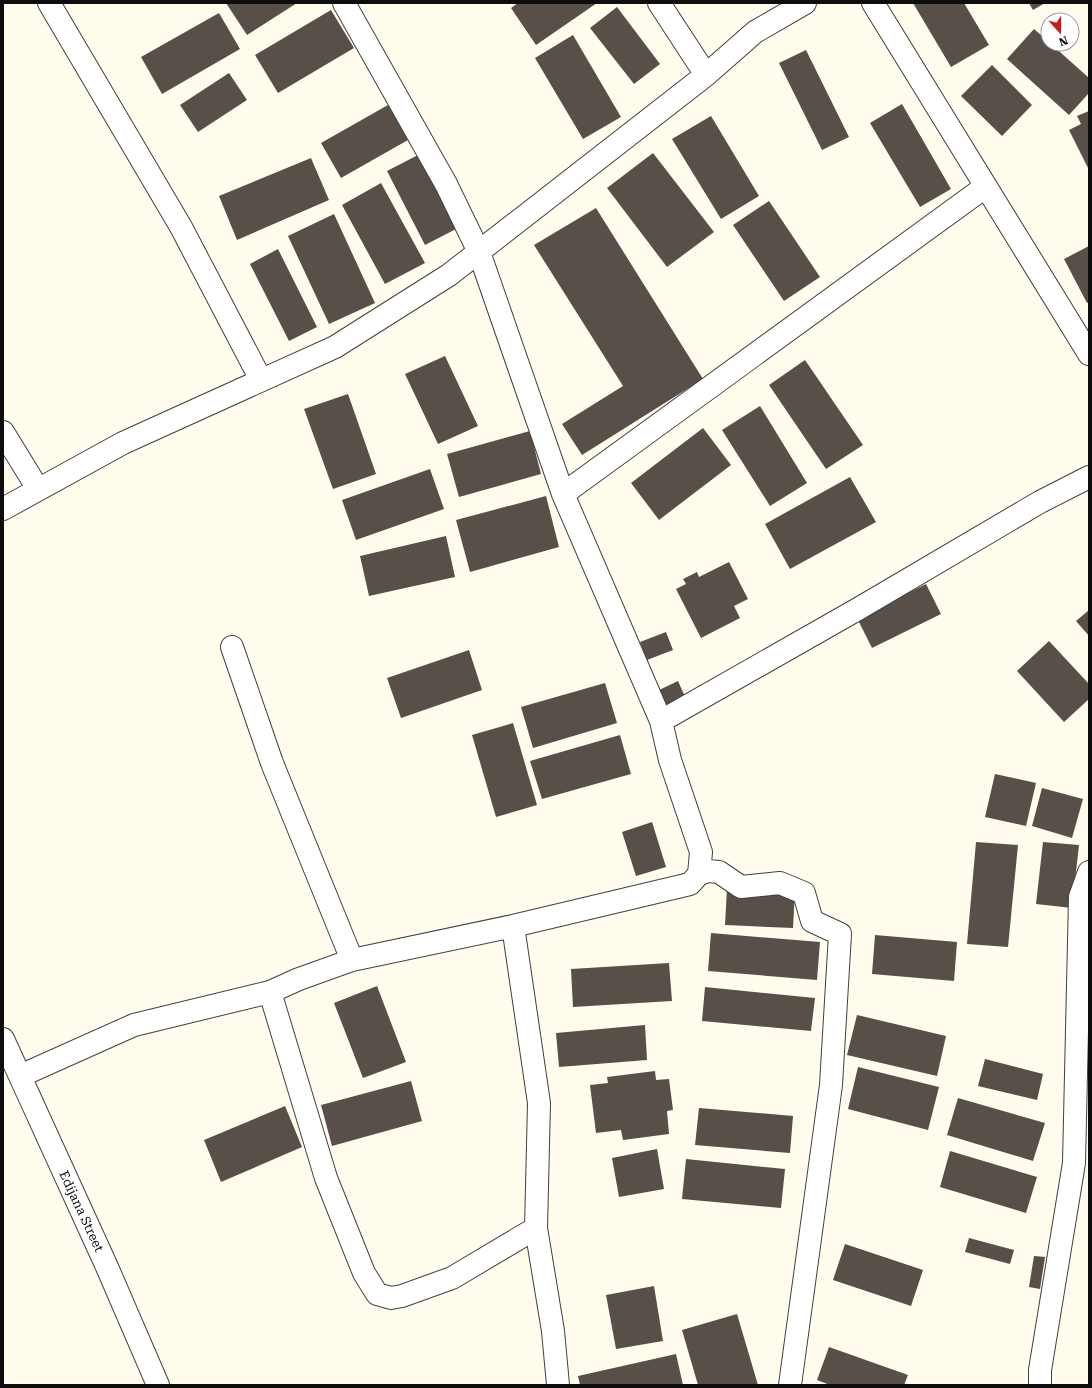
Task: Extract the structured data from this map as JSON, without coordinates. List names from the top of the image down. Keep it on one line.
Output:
{"streets":{"street":["Edijana Street"]},"north":"bottom"}
